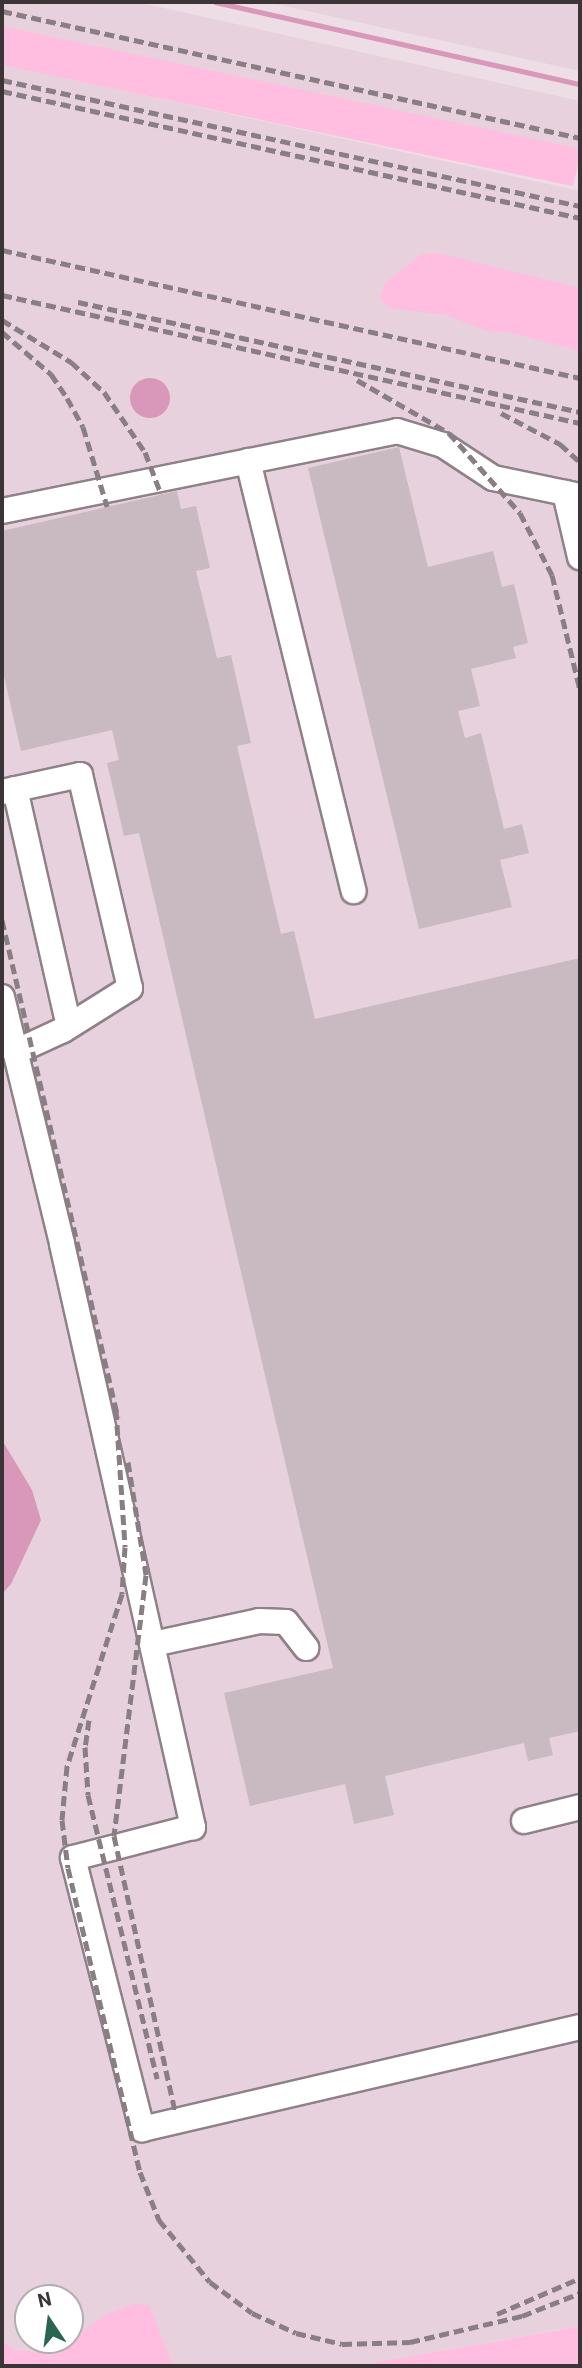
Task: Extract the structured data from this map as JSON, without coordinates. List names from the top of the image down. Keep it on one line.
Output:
{"north":"top"}
